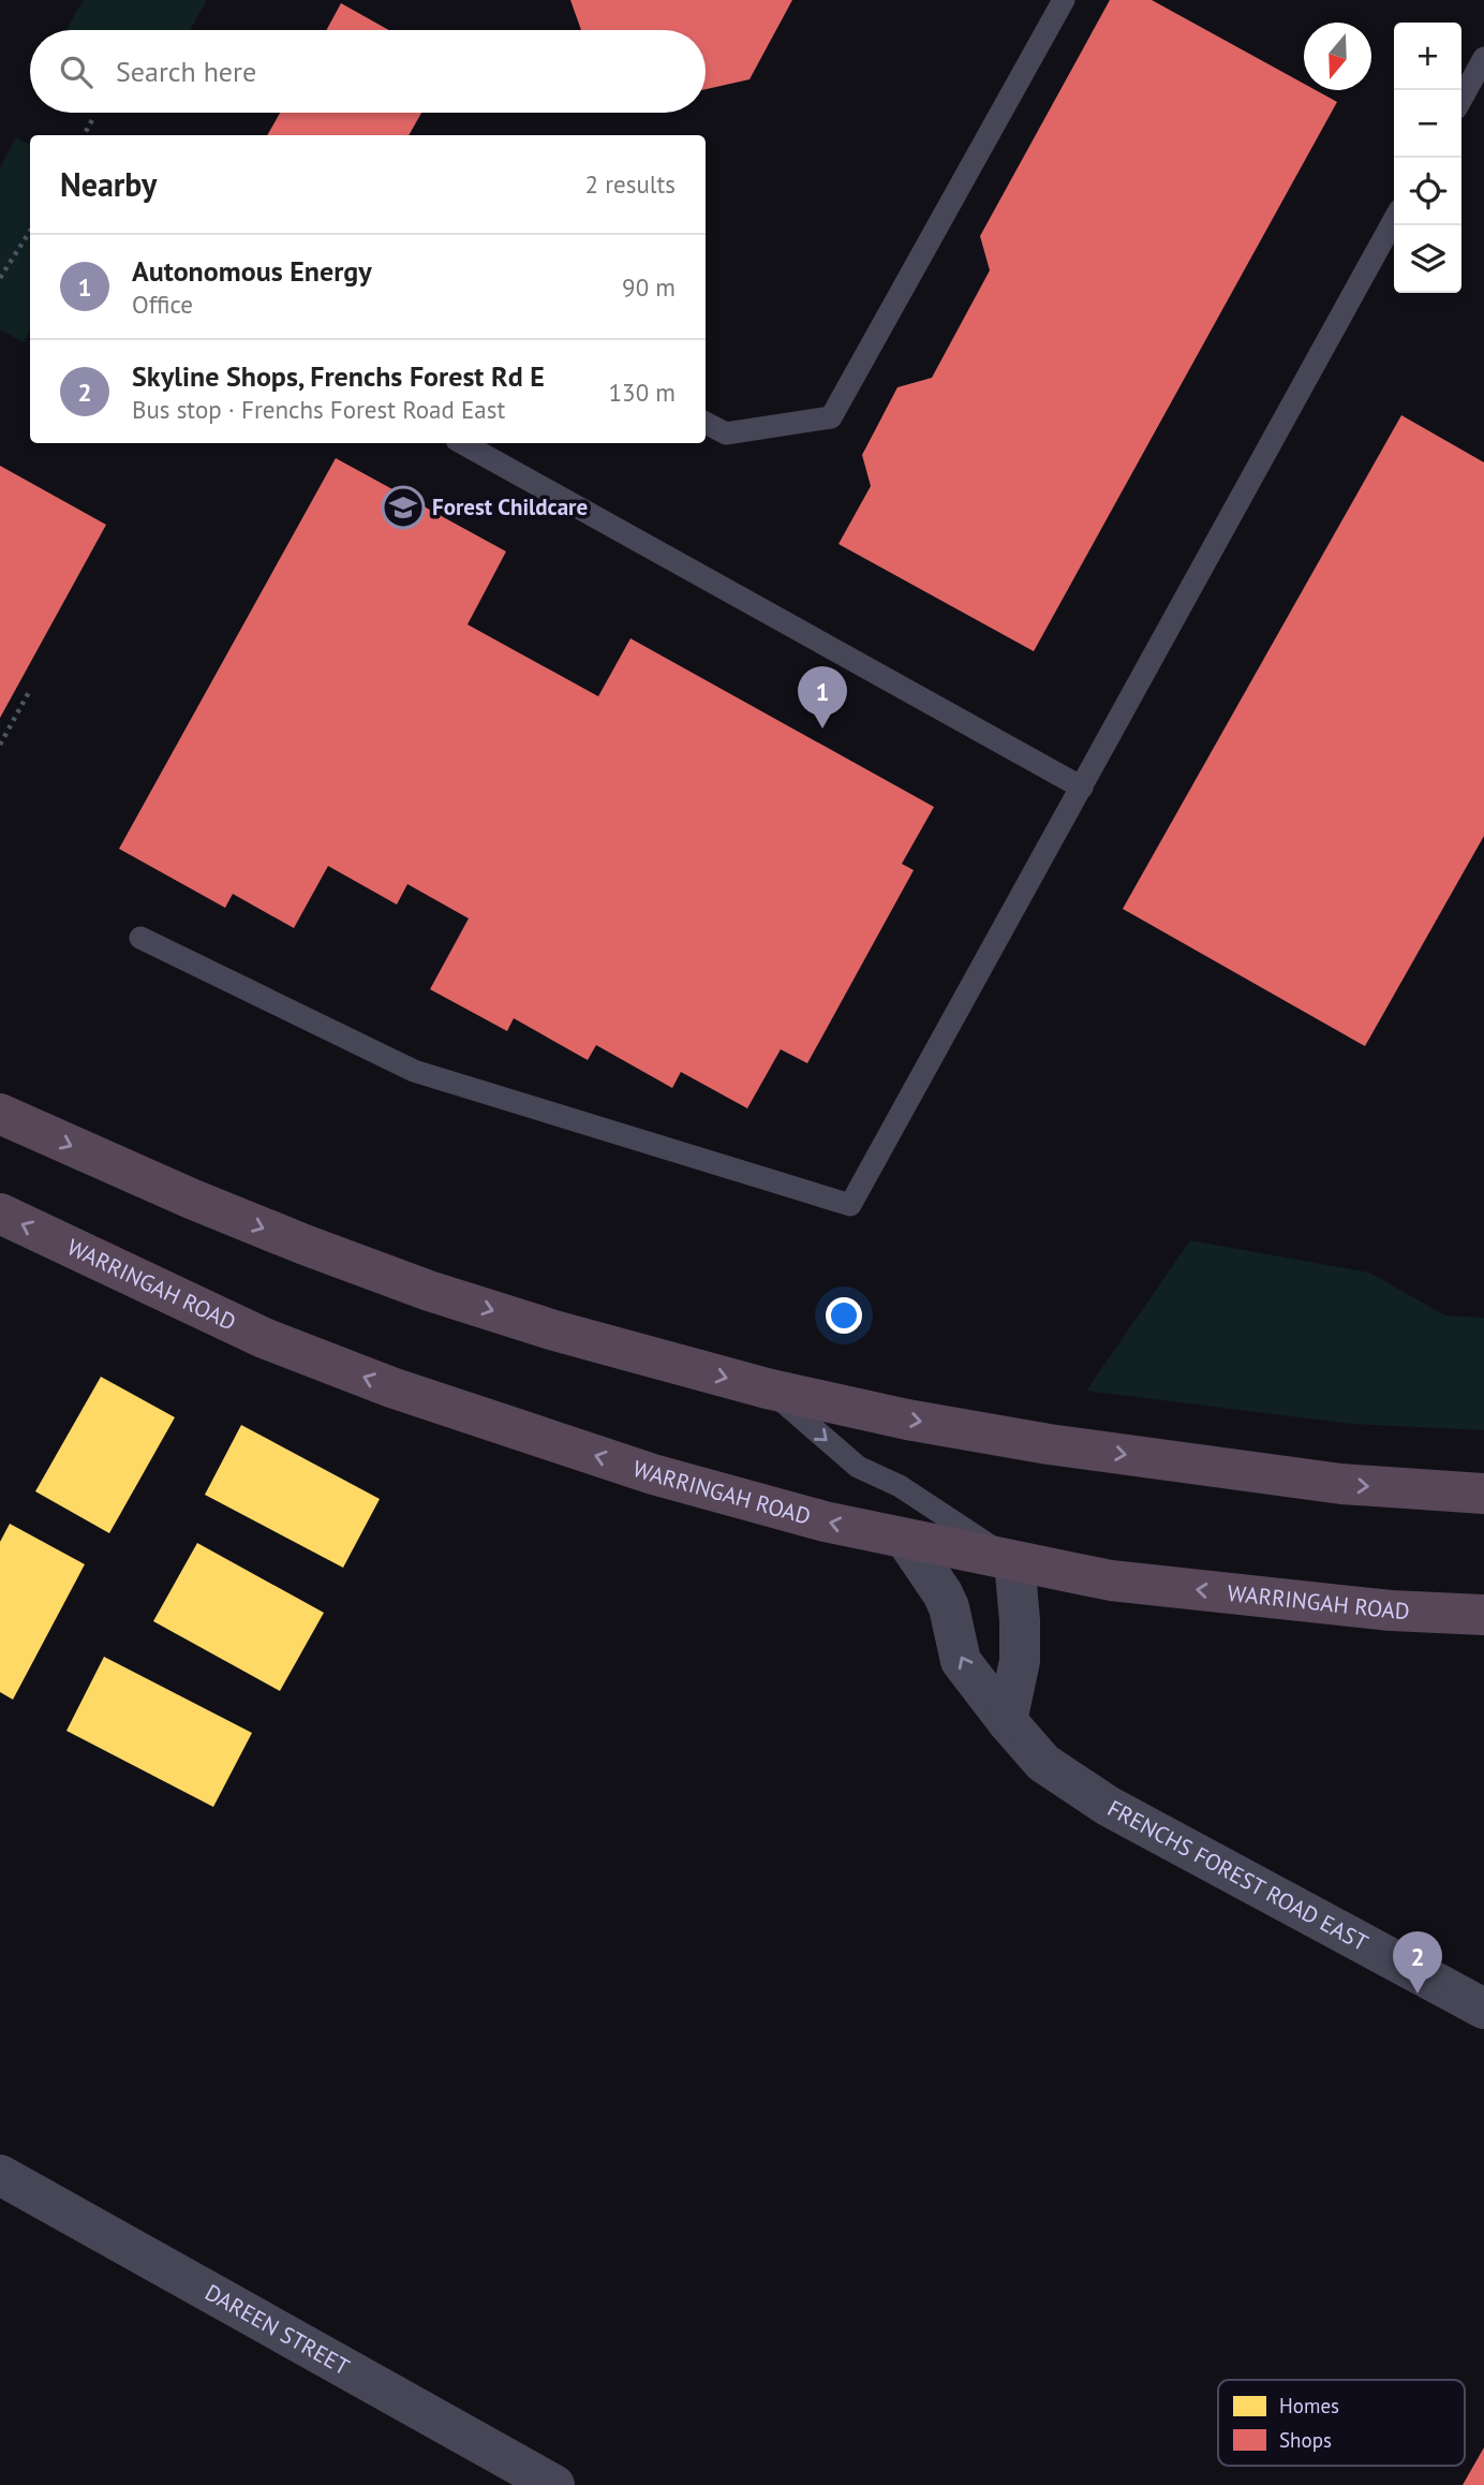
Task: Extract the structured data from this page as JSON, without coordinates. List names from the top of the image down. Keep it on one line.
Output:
{"streets":{"highway":["WARRINGAH ROAD"],"street":["FRENCHS FOREST ROAD EAST","DAREEN STREET"]},"crossings":[["WARRINGAH ROAD","FRENCHS FOREST ROAD EAST"]],"places":{"school or university":["Forest Childcare"]},"legend":["Homes","Shops"],"north":"bottom","page":{"map_buttons":["+","−"],"search":"Search here","heading":["Nearby","2 results"],"list":[{"mark":"1","name":"Autonomous Energy","note":"Office","value":"90 m"},{"mark":"2","name":"Skyline Shops, Frenchs Forest Rd E","note":"Bus stop · Frenchs Forest Road East","value":"130 m"}],"pins":["1","2"]}}
